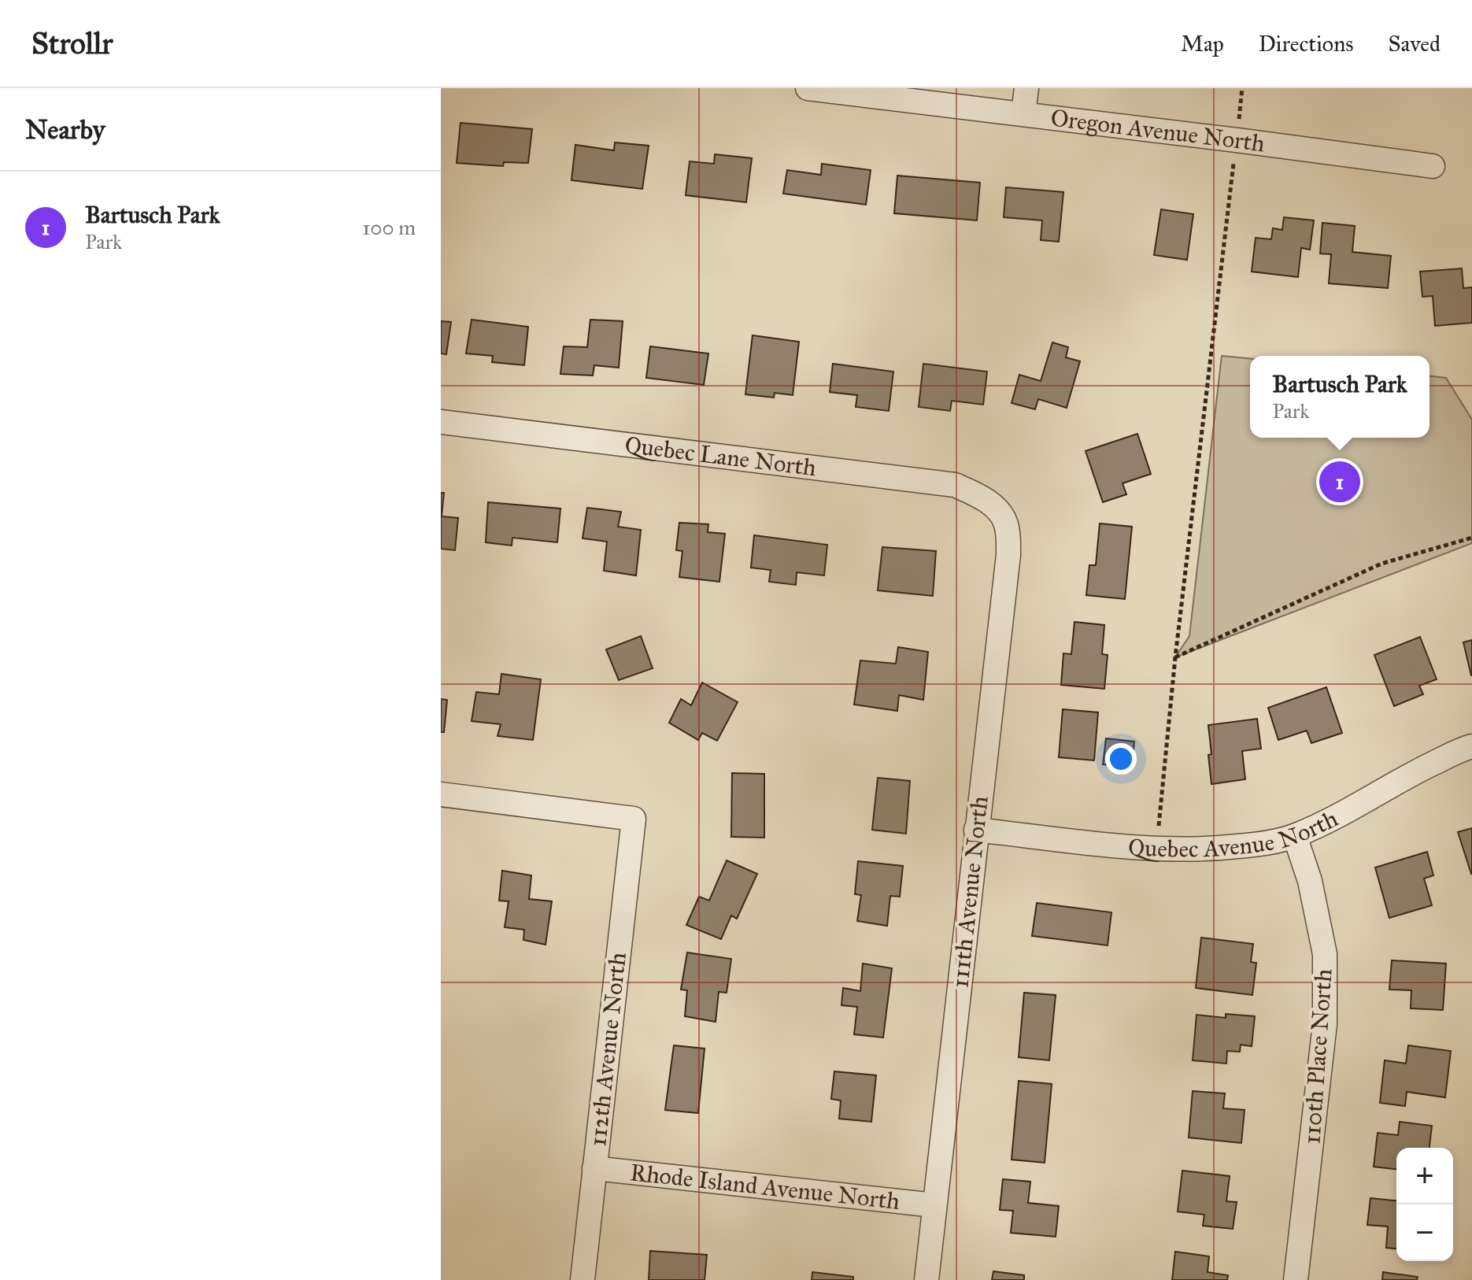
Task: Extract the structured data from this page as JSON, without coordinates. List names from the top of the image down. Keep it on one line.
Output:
{"streets":{"street":["Oregon Avenue North","Quebec Lane North","Quebec Avenue North","111th Avenue North","112th Avenue North","110th Place North","Rhode Island Avenue North"]},"crossings":[["Quebec Lane North","111th Avenue North"],["Quebec Avenue North","111th Avenue North"],["Quebec Avenue North","110th Place North"],["111th Avenue North","Rhode Island Avenue North"],["112th Avenue North","Rhode Island Avenue North"]],"page":{"header":"Strollr","nav":["Map","Directions","Saved"],"heading":"Nearby","list":[{"mark":"1","name":"Bartusch Park","note":"Park","value":"100 m"}],"popup":["Bartusch Park","Park"],"pins":"1","map_buttons":["+","−"]}}
